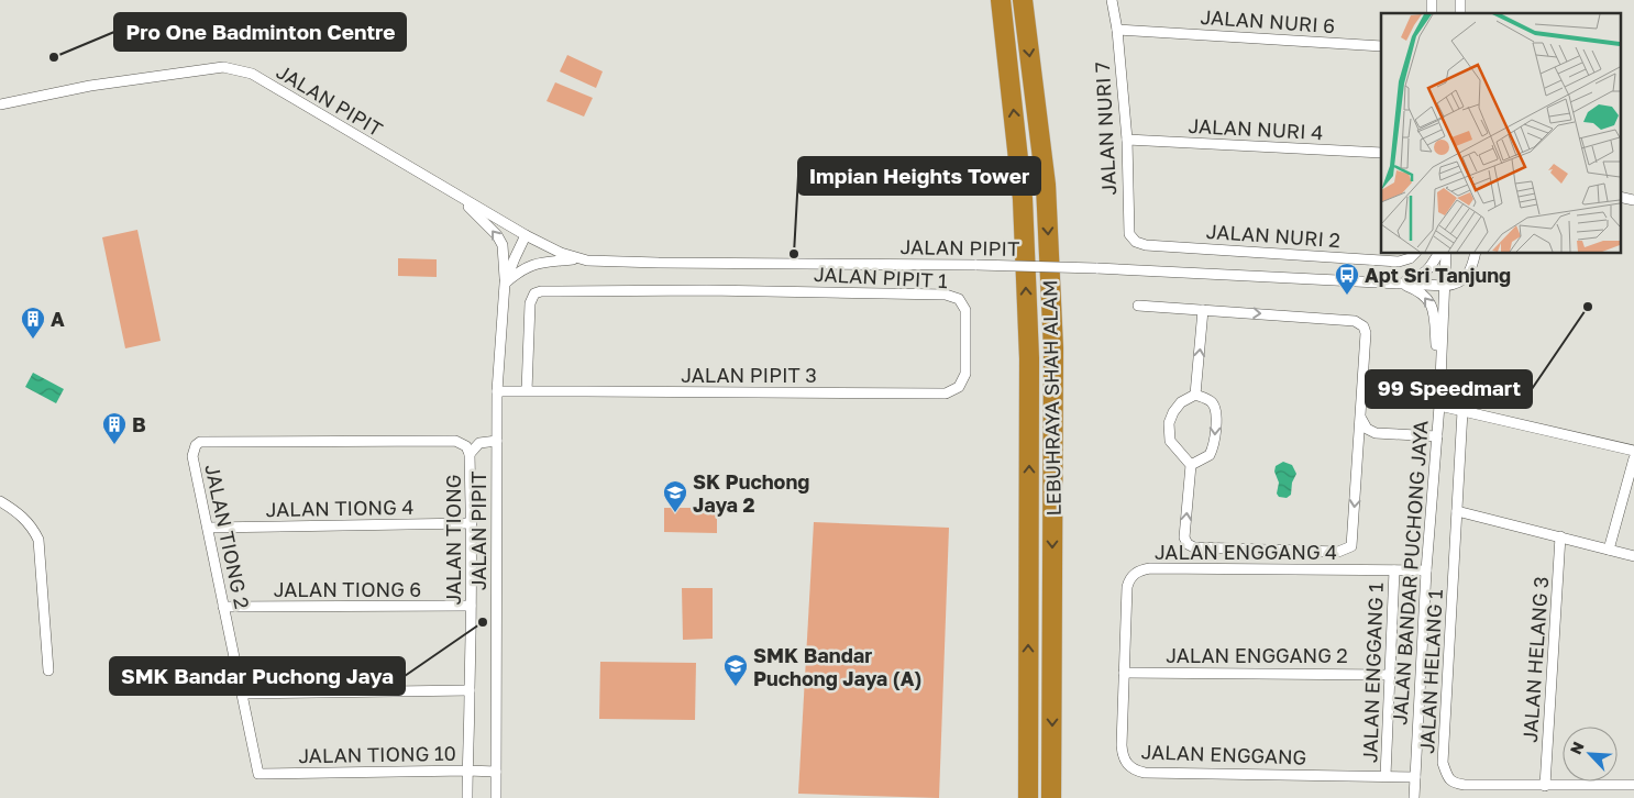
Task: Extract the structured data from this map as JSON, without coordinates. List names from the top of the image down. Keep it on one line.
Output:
{"streets":{"highway":["LEBUHRAYA SHAH ALAM"],"street":["JALAN NURI 6","JALAN PIPIT","JALAN NURI 7","JALAN NURI 4","JALAN NURI 2","JALAN PIPIT 1","JALAN PIPIT 3","JALAN TIONG 4","JALAN TIONG 2","JALAN TIONG","JALAN ENGGANG 4","JALAN BANDAR PUCHONG JAYA","JALAN TIONG 6","JALAN ENGGANG 2","JALAN HELANG 3","JALAN HELANG 1","JALAN ENGGANG 1","JALAN TIONG 10","JALAN ENGGANG"]},"crossings":[["JALAN NURI 6","JALAN NURI 7"],["JALAN PIPIT","JALAN PIPIT 3"],["JALAN PIPIT","JALAN BANDAR PUCHONG JAYA"],["JALAN PIPIT","JALAN TIONG 10"],["JALAN NURI 7","JALAN NURI 4"],["JALAN NURI 7","JALAN NURI 2"],["JALAN PIPIT 1","JALAN PIPIT 3"],["JALAN TIONG 4","JALAN TIONG 2"],["JALAN TIONG 4","JALAN TIONG"],["JALAN TIONG 2","JALAN TIONG"],["JALAN TIONG 2","JALAN TIONG 6"],["JALAN TIONG 2","JALAN TIONG 10"],["JALAN TIONG","JALAN TIONG 6"],["JALAN TIONG","JALAN TIONG 10"],["JALAN ENGGANG 4","JALAN BANDAR PUCHONG JAYA"],["JALAN ENGGANG 4","JALAN ENGGANG 2"],["JALAN ENGGANG 4","JALAN ENGGANG 1"],["JALAN ENGGANG 4","JALAN ENGGANG"],["JALAN BANDAR PUCHONG JAYA","JALAN ENGGANG"],["JALAN ENGGANG 2","JALAN ENGGANG 1"],["JALAN ENGGANG 2","JALAN ENGGANG"],["JALAN HELANG 3","JALAN HELANG 1"],["JALAN ENGGANG 1","JALAN ENGGANG"]],"places":{"other":["Pro One Badminton Centre","Impian Heights Tower","99 Speedmart","SMK Bandar Puchong Jaya"],"bus stop":["Apt Sri Tanjung"],"building":["A","B"],"school or university":["SK Puchong Jaya 2","SMK Bandar Puchong Jaya (A)"]},"north":"top left"}
